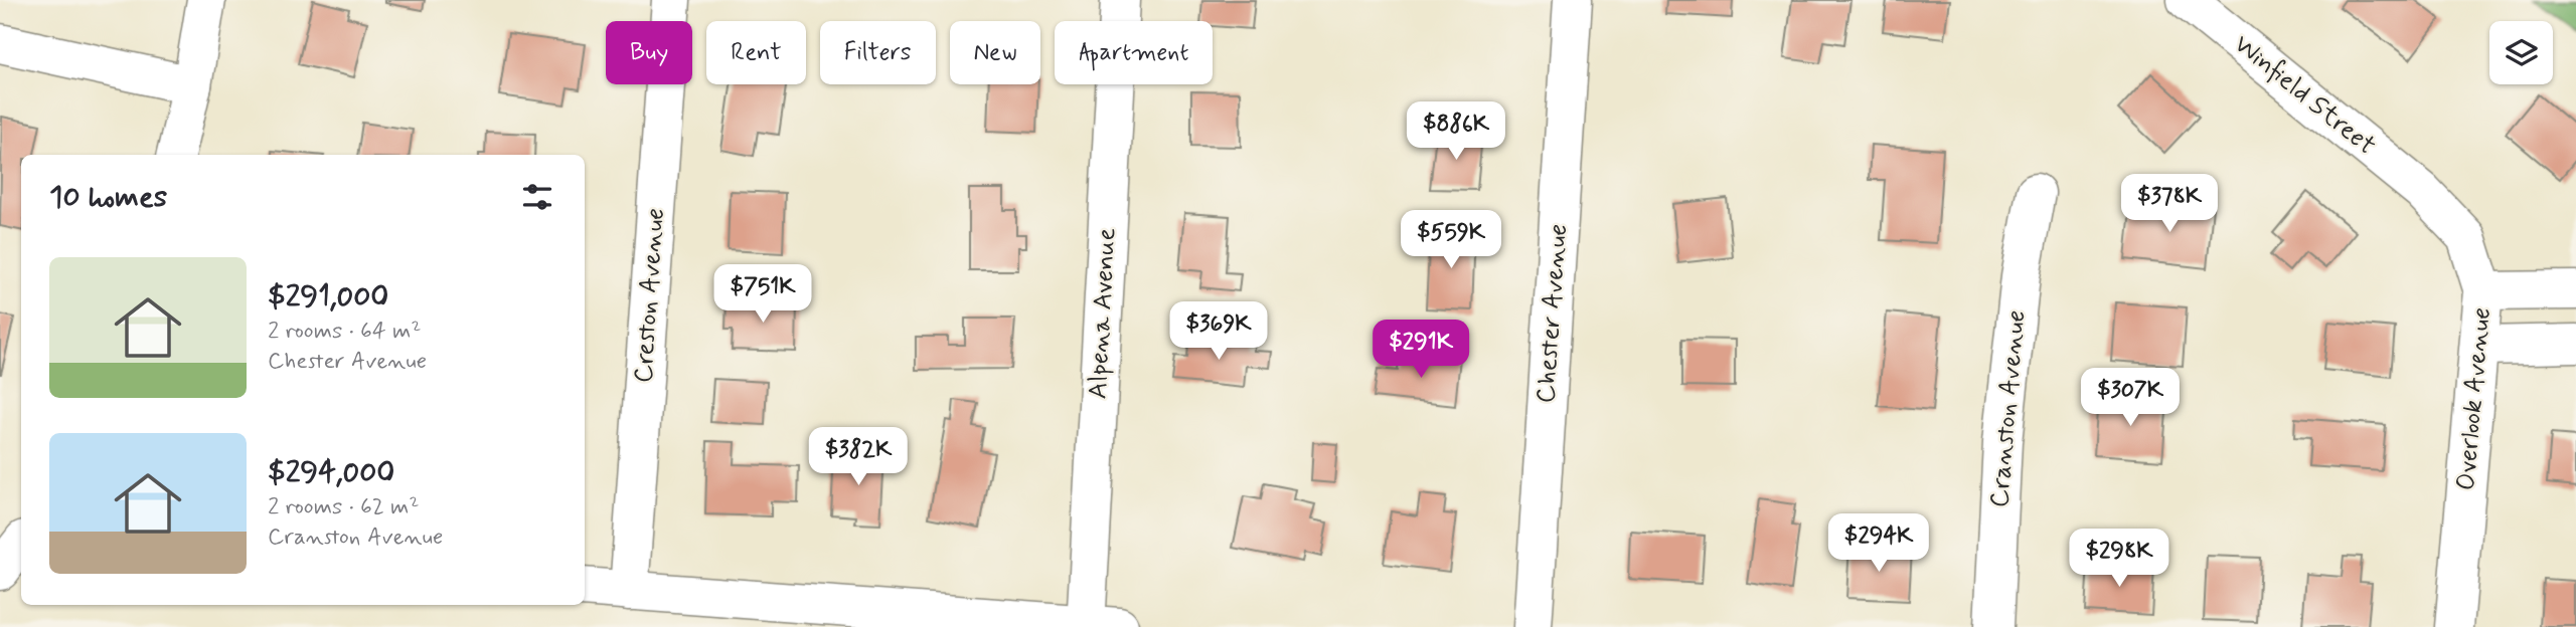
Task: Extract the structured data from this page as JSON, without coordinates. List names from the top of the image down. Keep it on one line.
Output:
{"streets":{"street":["Winfield Street","Creston Avenue","Alpena Avenue","Chester Avenue","Overlook Avenue","Cranston Avenue"]},"crossings":[["Winfield Street","Overlook Avenue"]],"page":{"chip":["Buy","Rent","Filters","New","Apartment"],"price":["$886K","$378K","$559K","$751K","$369K","$291K","$307K","$382K","$294K","$298K"],"heading":"10 homes","list":[{"name":"$291,000","note":"2 rooms · 64 m² · Chester Avenue"},{"name":"$294,000","note":"2 rooms · 62 m² · Cranston Avenue"}]}}
